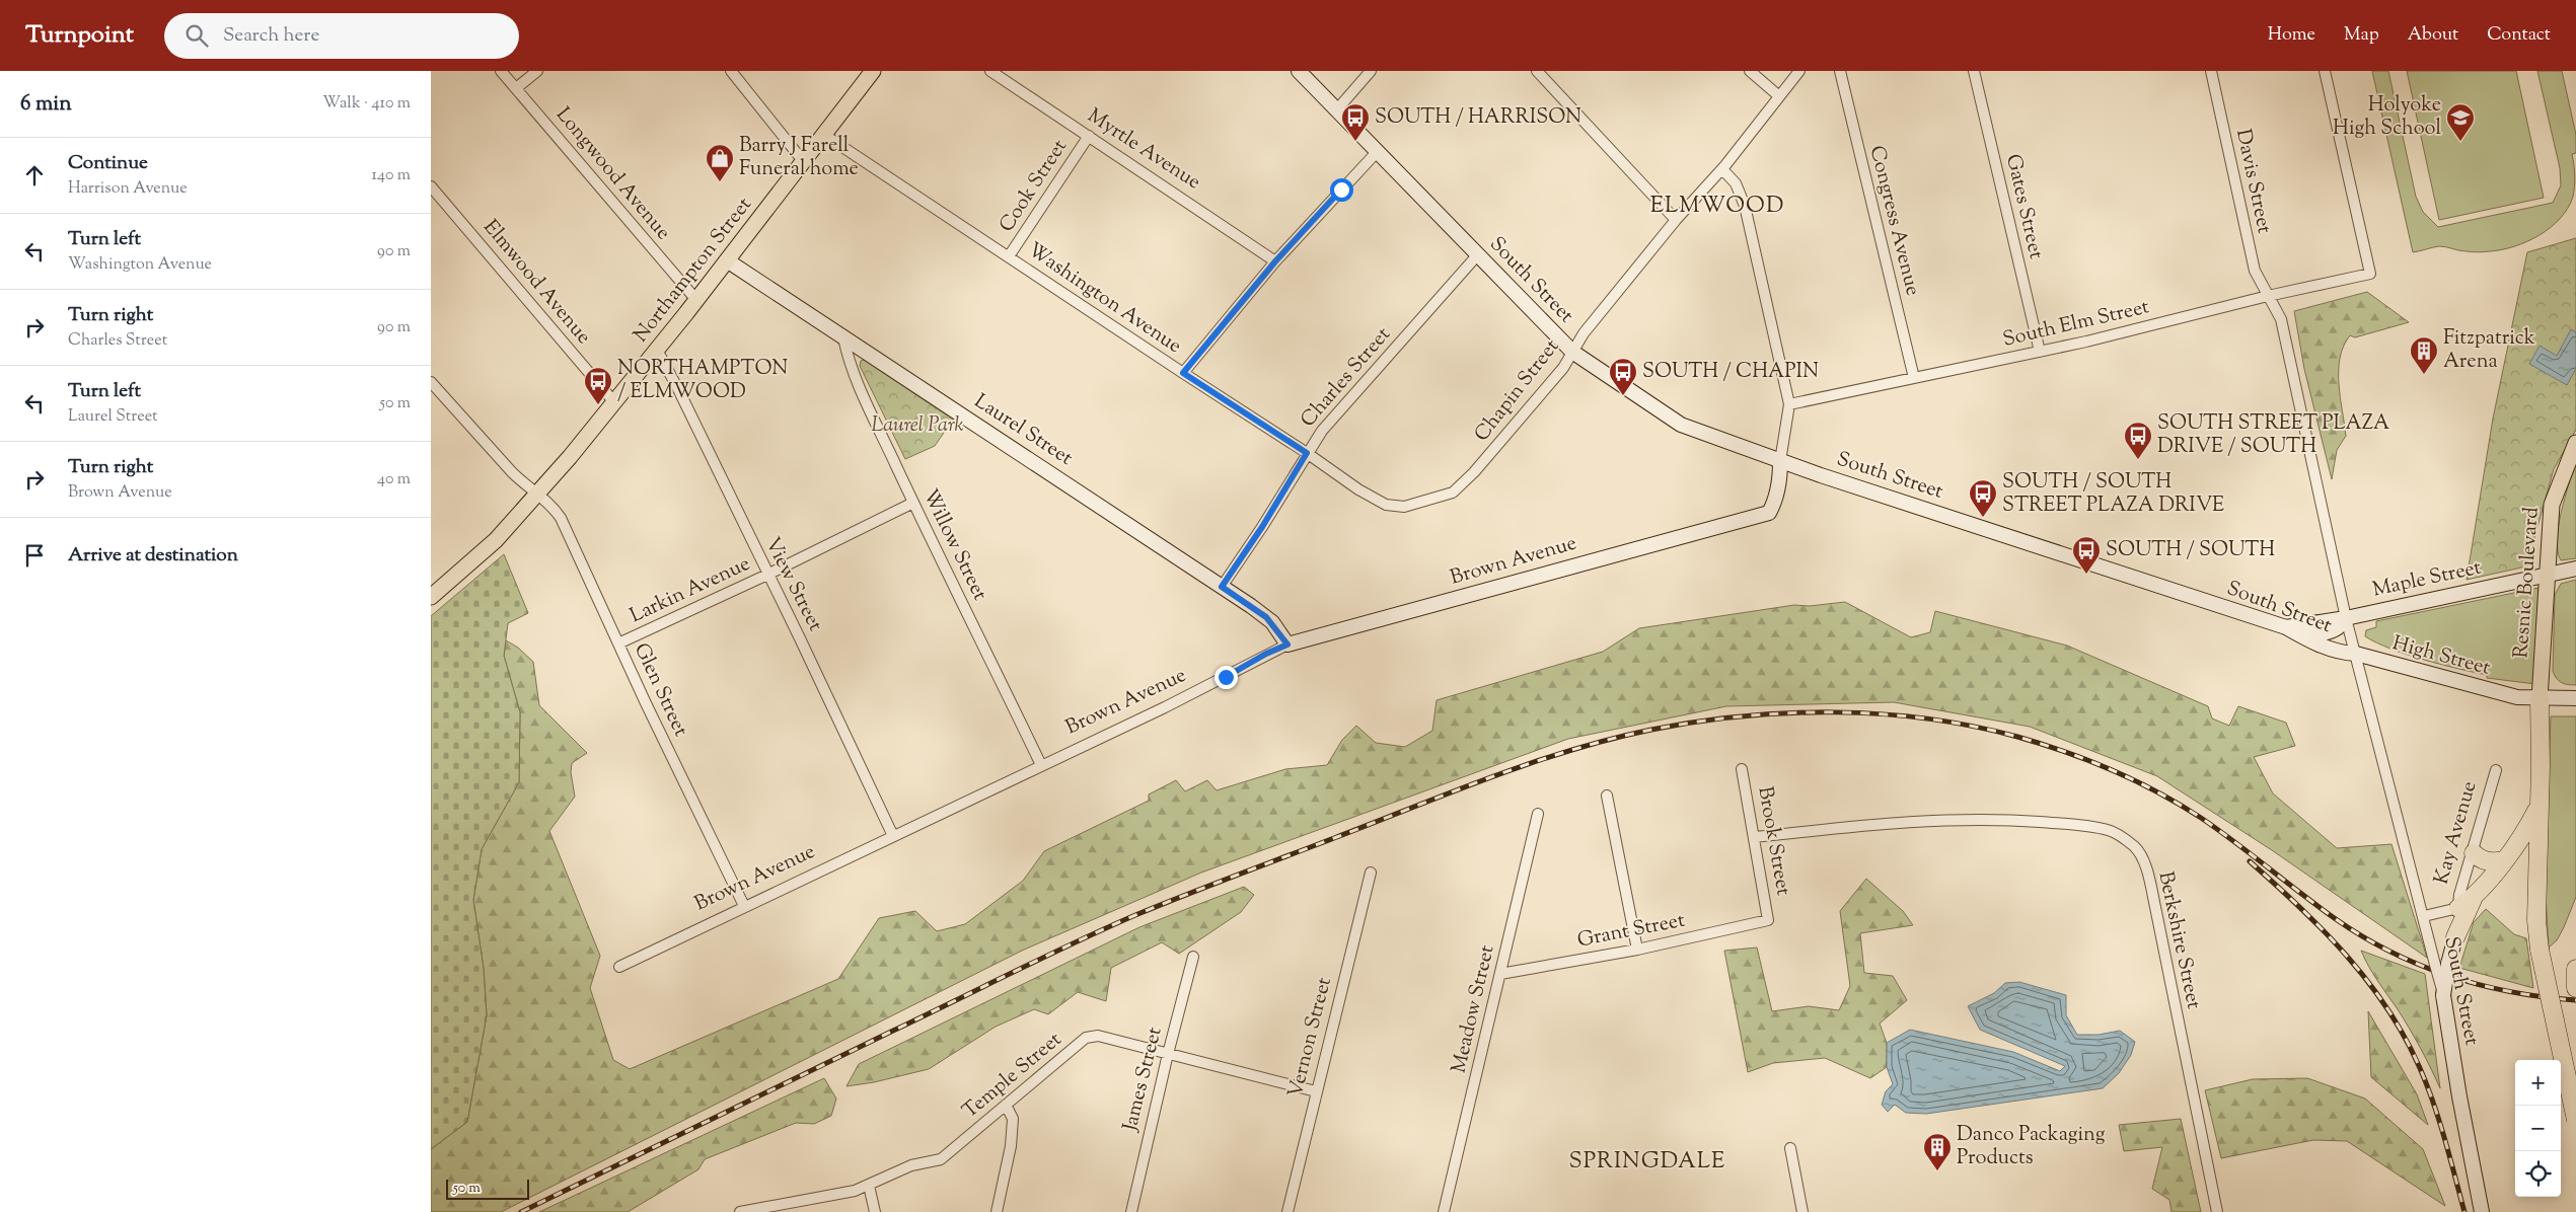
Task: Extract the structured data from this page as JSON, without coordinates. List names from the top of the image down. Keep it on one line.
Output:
{"streets":{"main road":["Northampton Street","South Street","Laurel Street","Brown Avenue","Maple Street","Resnic Boulevard","High Street","Kay Avenue"],"street":["Myrtle Avenue","Longwood Avenue","Davis Street","Cook Street","Gates Street","Congress Avenue","Elmwood Avenue","Washington Avenue","South Elm Street","Charles Street","Chapin Street","Willow Street","View Street","Larkin Avenue","Glen Street","Brook Street","Grant Street","Berkshire Street","Meadow Street","Vernon Street","Temple Street","James Street"]},"crossings":[["Myrtle Avenue","Cook Street"],["Longwood Avenue","Northampton Street"],["Davis Street","South Street"],["Davis Street","South Elm Street"],["Davis Street","Maple Street"],["Davis Street","High Street"],["Cook Street","Washington Avenue"],["Gates Street","South Elm Street"],["Congress Avenue","South Elm Street"],["Northampton Street","Elmwood Avenue"],["Northampton Street","Washington Avenue"],["Northampton Street","Laurel Street"],["Northampton Street","View Street"],["Northampton Street","Glen Street"],["South Street","Charles Street"],["South Street","Chapin Street"],["South Street","Brown Avenue"],["South Street","High Street"],["South Street","Kay Avenue"],["Washington Avenue","Charles Street"],["Washington Avenue","Chapin Street"],["Charles Street","Laurel Street"],["Laurel Street","Willow Street"],["Laurel Street","Brown Avenue"],["Willow Street","Brown Avenue"],["Willow Street","Larkin Avenue"],["Brown Avenue","View Street"],["Brown Avenue","Glen Street"],["Maple Street","Resnic Boulevard"],["Resnic Boulevard","High Street"],["View Street","Larkin Avenue"],["Larkin Avenue","Glen Street"],["Brook Street","Grant Street"],["Brook Street","Berkshire Street"],["Grant Street","Meadow Street"],["Vernon Street","Temple Street"],["Temple Street","James Street"]],"districts":["ELMWOOD","SPRINGDALE"],"parks":["Laurel Park"],"places":{"bus stop":["SOUTH / HARRISON","SOUTH / CHAPIN","NORTHAMPTON / ELMWOOD","SOUTH STREET PLAZA DRIVE / SOUTH","SOUTH / SOUTH STREET PLAZA DRIVE","SOUTH / SOUTH"],"school or university":["Holyoke High School"],"shop":["Barry J Farell Funeral home"],"building":["Fitzpatrick Arena","Danco Packaging Products"]},"scale_bar":"50 m","page":{"header":"Turnpoint","search":"Search here","nav":["Home","Map","About","Contact"],"heading":["6 min","Walk · 410 m"],"list":[["Continue","Harrison Avenue","140 m"],["Turn left","Washington Avenue","90 m"],["Turn right","Charles Street","90 m"],["Turn left","Laurel Street","50 m"],["Turn right","Brown Avenue","40 m"],"Arrive at destination"],"map_buttons":["+","−"],"scale":"50 m"}}
